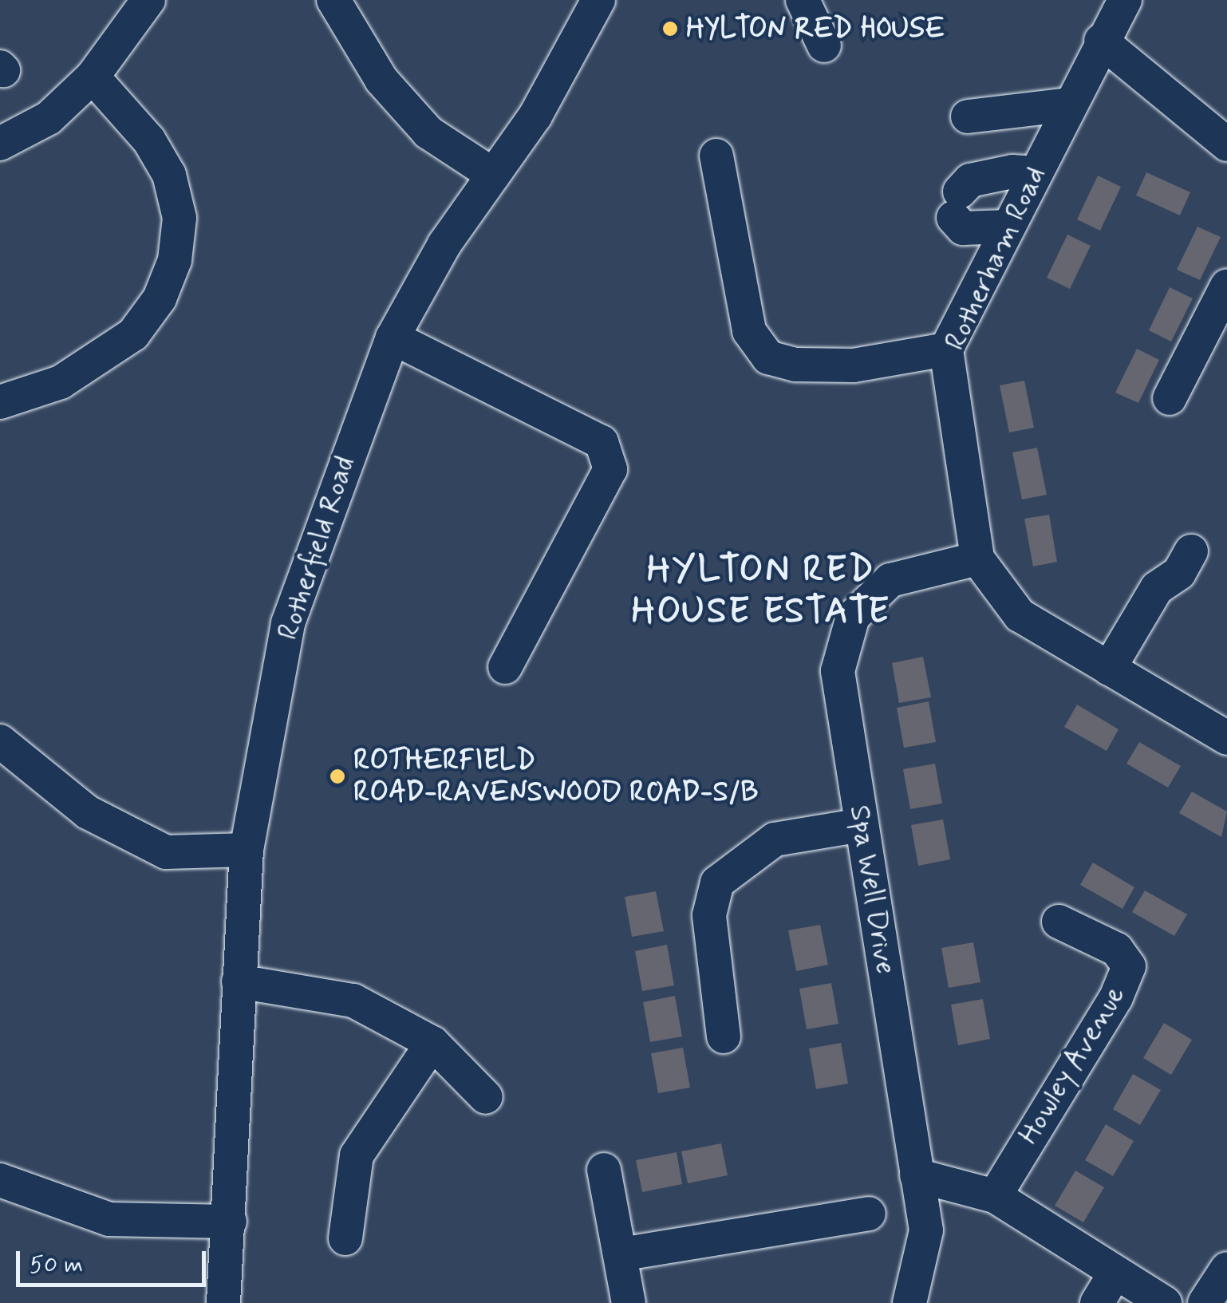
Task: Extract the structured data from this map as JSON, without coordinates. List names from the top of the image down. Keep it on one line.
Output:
{"streets":{"street":["Rotherham Road","Rotherfield Road","Spa Well Drive","Howley Avenue"]},"crossings":[["Rotherham Road","Spa Well Drive"]],"districts":["HYLTON RED HOUSE ESTATE"],"places":["HYLTON RED HOUSE","ROTHERFIELD ROAD-RAVENSWOOD ROAD-S/B"],"scale_bar":"50 m"}
